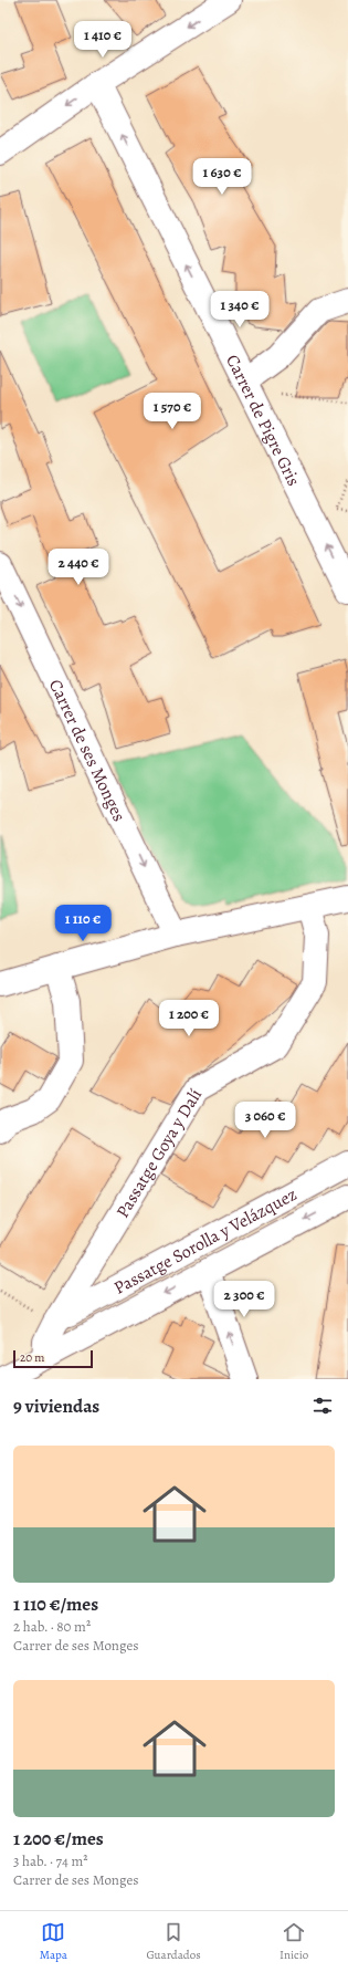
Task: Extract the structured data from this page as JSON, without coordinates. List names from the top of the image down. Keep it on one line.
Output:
{"streets":{"street":["Carrer de Pigre Gris","Carrer de ses Monges","Passatge Goya y Dalí","Passatge Sorolla y Velázquez"]},"crossings":[["Passatge Goya y Dalí","Passatge Sorolla y Velázquez"]],"one_way":["Carrer de Pigre Gris","Carrer de ses Monges"],"scale_bar":"20 m","page":{"price":["1 410 €","1 630 €","1 340 €","1 570 €","2 440 €","1 110 €","1 200 €","3 060 €","2 300 €"],"scale":"20 m","heading":"9 viviendas","list":[{"name":"1 110 €/mes","note":"2 hab. · 80 m² · Carrer de ses Monges"},{"name":"1 200 €/mes","note":"3 hab. · 74 m² · Carrer de ses Monges"}],"tabs":["Mapa","Guardados","Inicio"]}}
